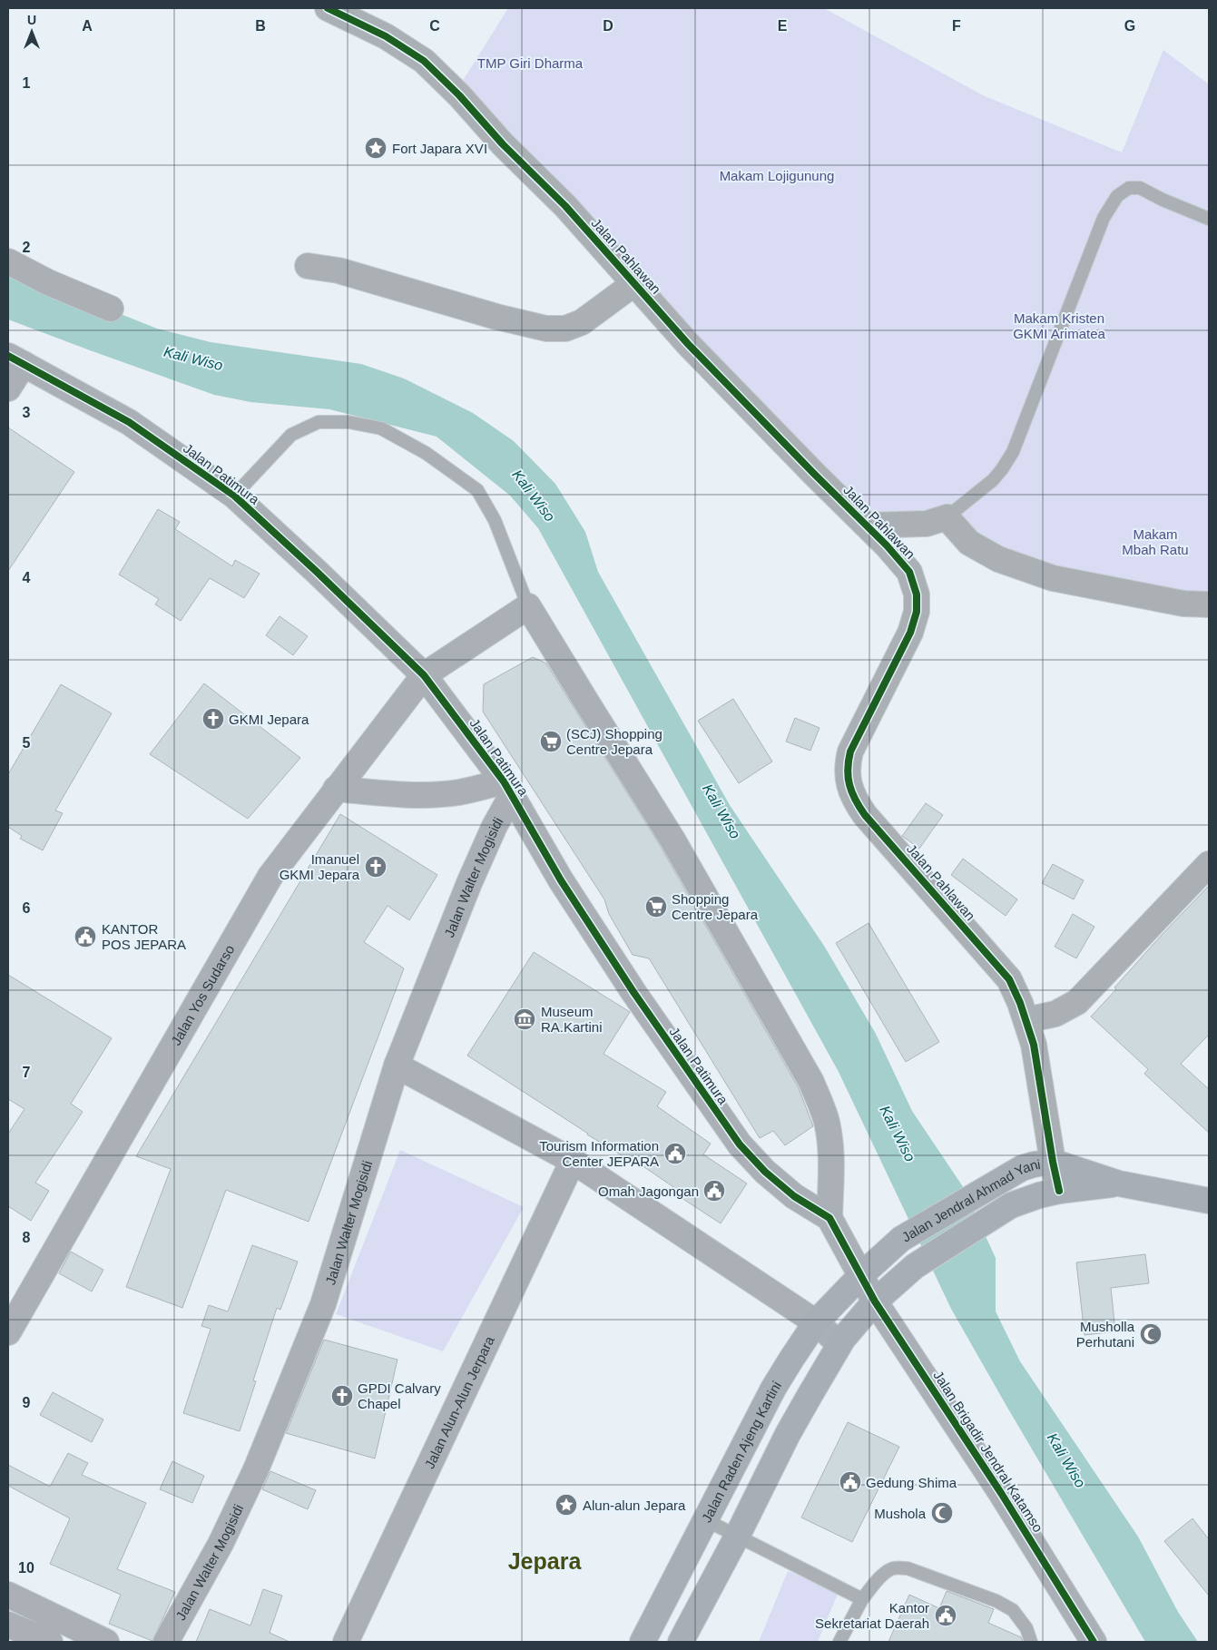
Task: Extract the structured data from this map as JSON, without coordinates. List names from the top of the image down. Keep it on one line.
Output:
{"streets":{"highway":["Jalan Jendral Ahmad Yani","Jalan Raden Ajeng Kartini"],"street":["Jalan Pahlawan","Jalan Patimura","Jalan Walter Mogisidi","Jalan Yos Sudarso","Jalan Alun-Alun Jerpara","Jalan Brigadir Jendral Katamso"]},"crossings":[["Jalan Pahlawan","Jalan Jendral Ahmad Yani"],["Jalan Patimura","Jalan Walter Mogisidi"],["Jalan Patimura","Jalan Yos Sudarso"],["Jalan Patimura","Jalan Jendral Ahmad Yani"],["Jalan Patimura","Jalan Raden Ajeng Kartini"],["Jalan Patimura","Jalan Brigadir Jendral Katamso"],["Jalan Jendral Ahmad Yani","Jalan Raden Ajeng Kartini"],["Jalan Jendral Ahmad Yani","Jalan Brigadir Jendral Katamso"],["Jalan Raden Ajeng Kartini","Jalan Brigadir Jendral Katamso"]],"districts":["Jepara"],"water":["Kali Wiso"],"parks":["TMP Giri Dharma","Makam Lojigunung","Makam Kristen GKMI Arimatea","Makam Mbah Ratu"],"places":{"place":["Fort Japara XVI","Alun-alun Jepara"],"church":["GKMI Jepara","Imanuel GKMI Jepara","GPDI Calvary Chapel"],"supermarket":["(SCJ) Shopping Centre Jepara","Shopping Centre Jepara"],"public building":["KANTOR POS JEPARA","Tourism Information Center JEPARA","Omah Jagongan","Gedung Shima","Kantor Sekretariat Daerah"],"museum":["Museum RA.Kartini"],"mosque":["Musholla Perhutani","Mushola"]},"north":"top","grid":{"columns":["A","B","C","D","E","F","G"],"rows":["1","2","3","4","5","6","7","8","9","10"]}}
